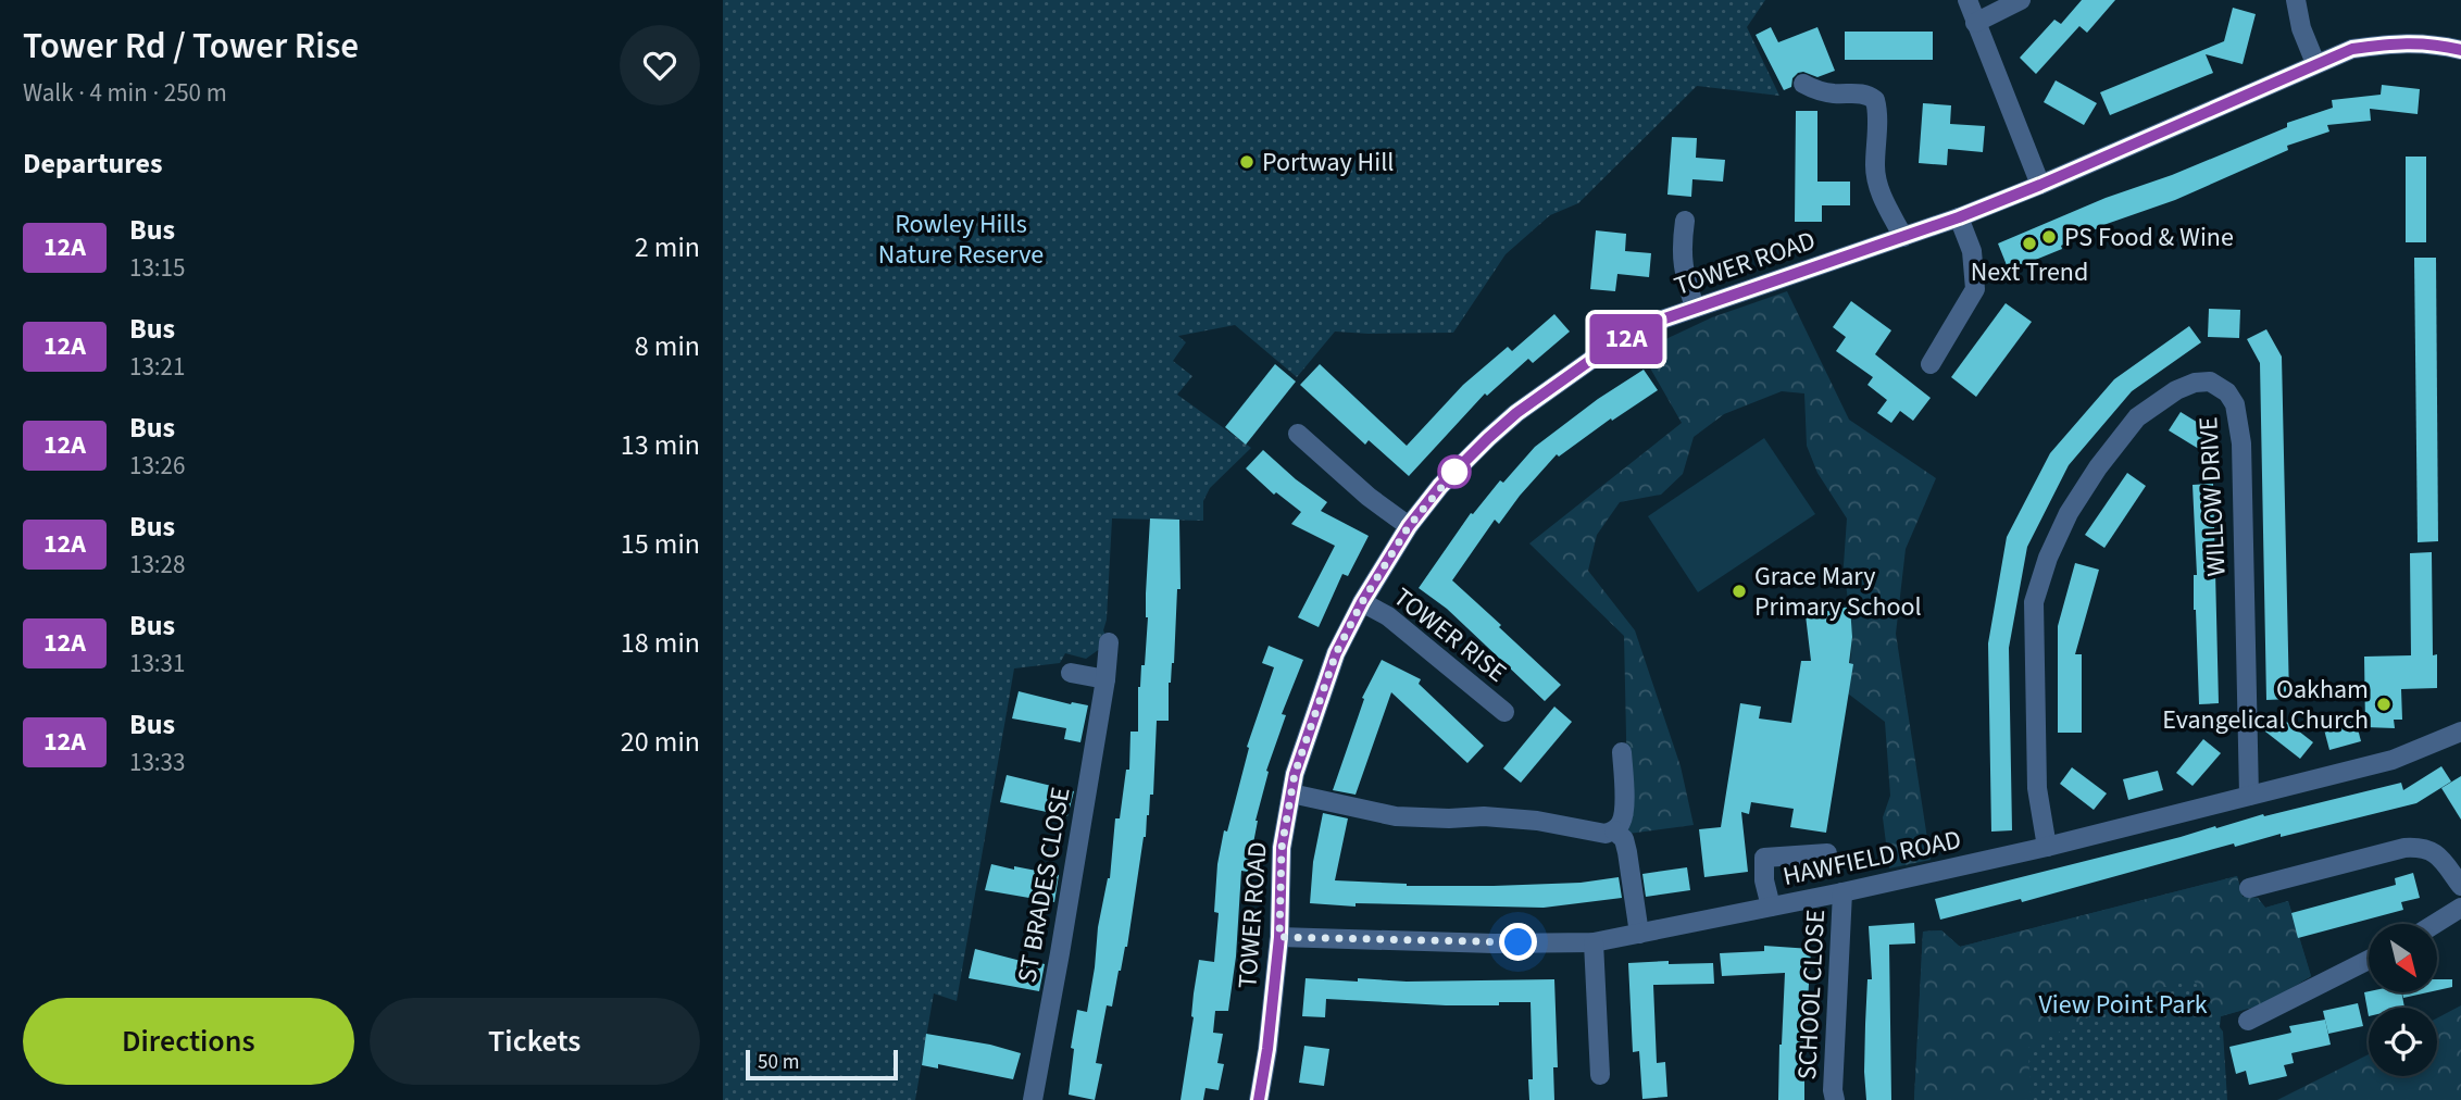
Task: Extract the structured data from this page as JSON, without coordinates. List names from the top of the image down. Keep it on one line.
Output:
{"streets":{"street":["TOWER ROAD","WILLOW DRIVE","TOWER RISE","HAWFIELD ROAD","ST BRADES CLOSE","SCHOOL CLOSE"]},"crossings":[["TOWER ROAD","TOWER RISE"],["TOWER ROAD","HAWFIELD ROAD"],["WILLOW DRIVE","HAWFIELD ROAD"],["HAWFIELD ROAD","SCHOOL CLOSE"]],"parks":["Rowley Hills Nature Reserve","View Point Park"],"places":["Portway Hill","PS Food & Wine","Next Trend","Grace Mary Primary School","Oakham Evangelical Church"],"lines":["bus line 12A"],"scale_bar":"50 m","north":"bottom right","page":{"heading":[["Tower Rd / Tower Rise","Walk · 4 min · 250 m"],"Departures"],"on_map":"12A","list":[{"mark":"12A","name":"Bus","note":"13:15","value":"2 min"},{"mark":"12A","name":"Bus","note":"13:21","value":"8 min"},{"mark":"12A","name":"Bus","note":"13:26","value":"13 min"},{"mark":"12A","name":"Bus","note":"13:28","value":"15 min"},{"mark":"12A","name":"Bus","note":"13:31","value":"18 min"},{"mark":"12A","name":"Bus","note":"13:33","value":"20 min"}],"buttons":["Directions","Tickets"],"scale":"50 m"}}
